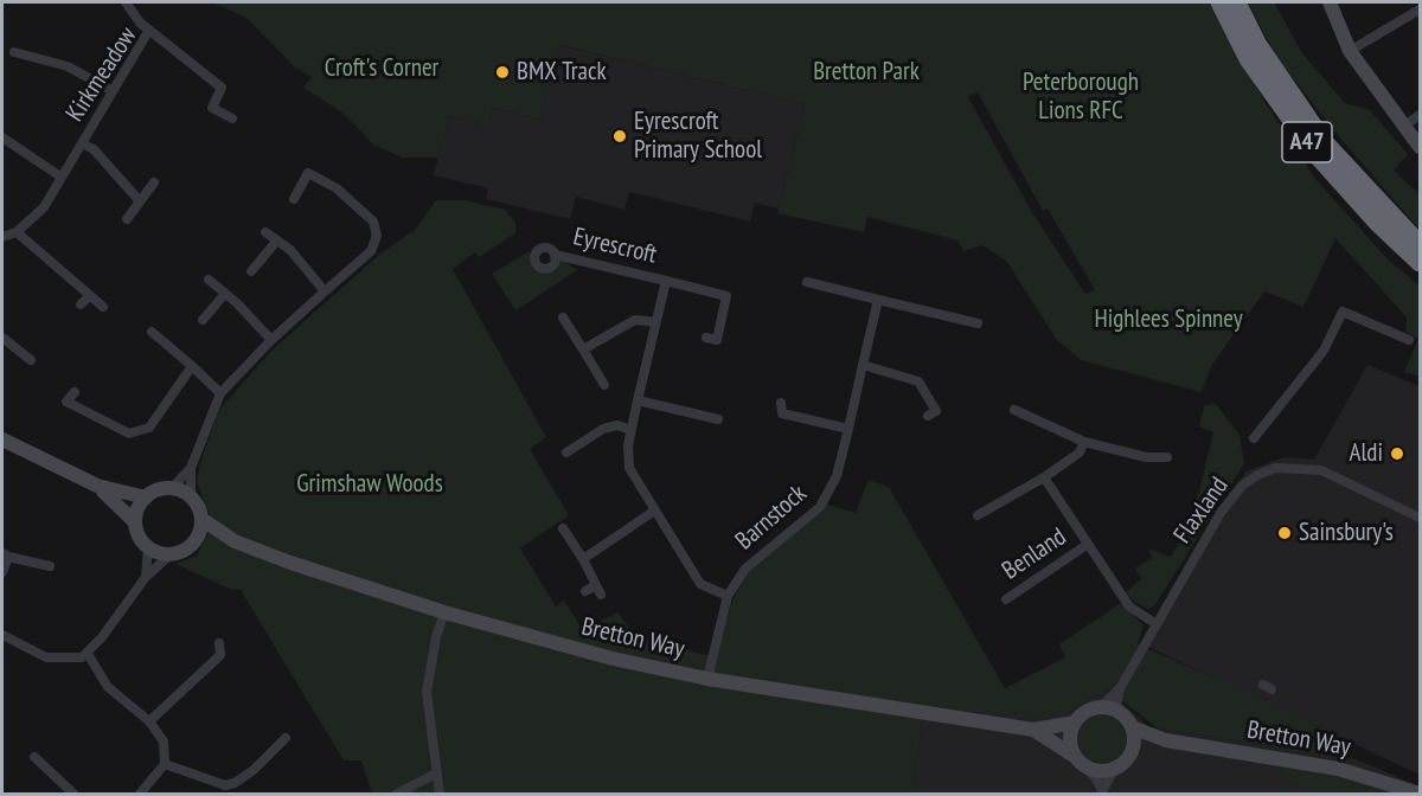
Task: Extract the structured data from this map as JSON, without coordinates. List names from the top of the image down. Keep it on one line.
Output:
{"streets":{"highway":["A47"],"street":["Kirkmeadow","Eyrescroft","Flaxland","Barnstock","Benland","Bretton Way"]},"crossings":[["Eyrescroft","Barnstock"],["Flaxland","Benland"],["Flaxland","Bretton Way"],["Barnstock","Bretton Way"]],"parks":["Croft's Corner","Bretton Park","Peterborough Lions RFC","Highlees Spinney","Grimshaw Woods"],"places":["BMX Track","Eyrescroft Primary School","Aldi","Sainsbury's"]}
